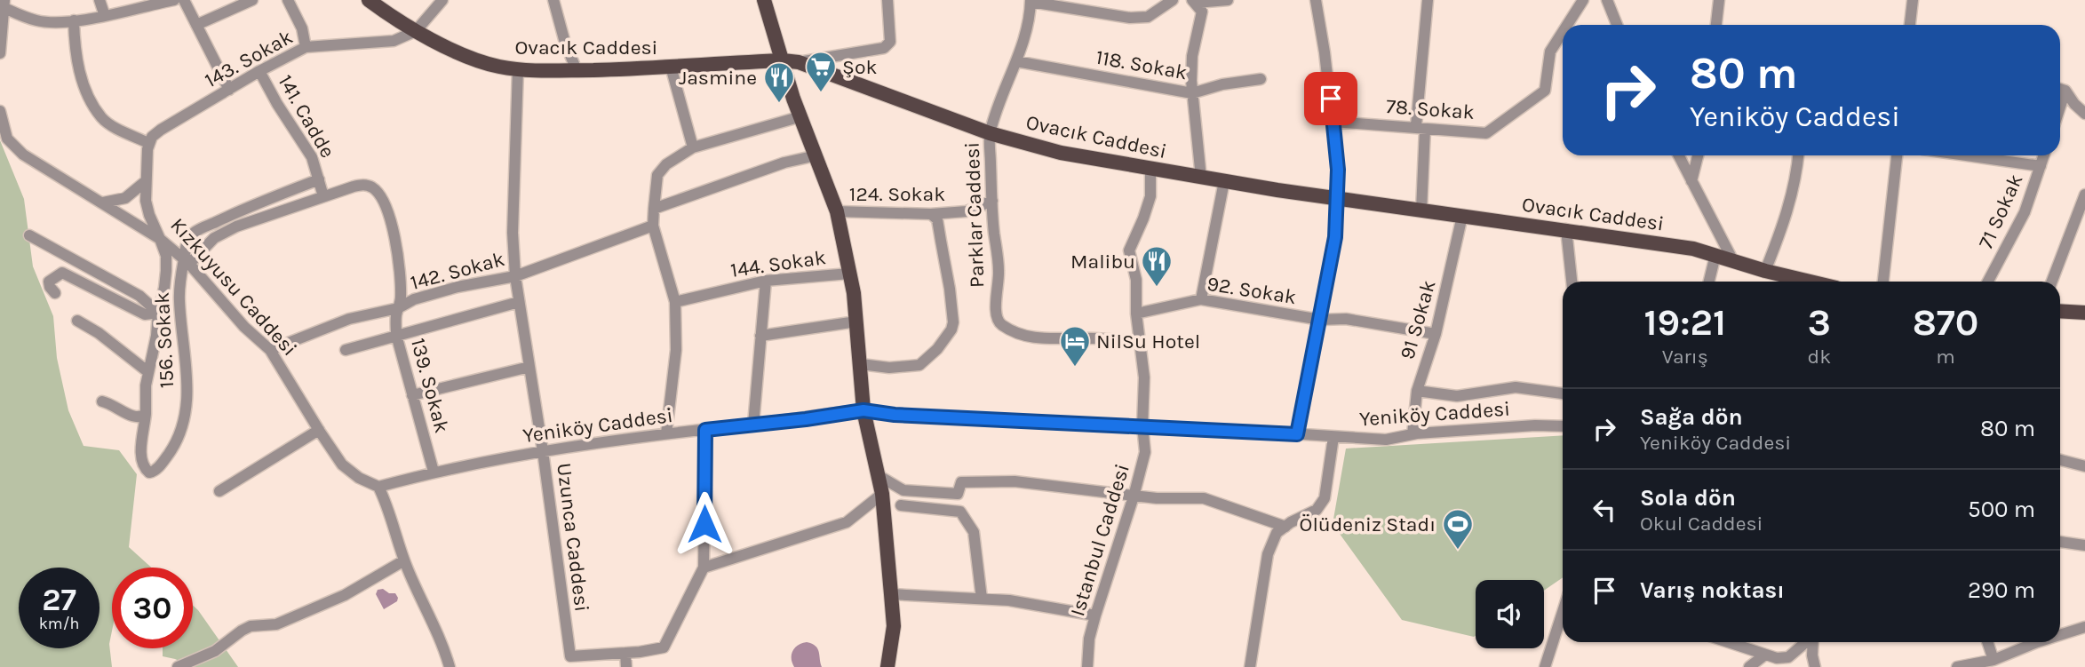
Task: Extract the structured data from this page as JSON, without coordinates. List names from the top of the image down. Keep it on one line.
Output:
{"streets":{"main road":["Ovacık Caddesi"],"street":["143. Sokak","118. Sokak","78. Sokak","141. Cadde","124. Sokak","71 Sokak","Parklar Caddesi","144. Sokak","142. Sokak","Kızkuyusu Caddesi","92. Sokak","91 Sokak","156. Sokak","139. Sokak","Yeniköy Caddesi","Uzunca Caddesi","Istanbul Caddesi"]},"crossings":[["Ovacık Caddesi","143. Sokak"],["Ovacık Caddesi","Parklar Caddesi"],["Ovacık Caddesi","91 Sokak"],["Ovacık Caddesi","Uzunca Caddesi"],["Ovacık Caddesi","Istanbul Caddesi"],["143. Sokak","141. Cadde"],["143. Sokak","Kızkuyusu Caddesi"],["118. Sokak","Parklar Caddesi"],["141. Cadde","156. Sokak"],["141. Cadde","139. Sokak"],["124. Sokak","Parklar Caddesi"],["Parklar Caddesi","Istanbul Caddesi"],["142. Sokak","Kızkuyusu Caddesi"],["142. Sokak","139. Sokak"],["142. Sokak","Uzunca Caddesi"],["Kızkuyusu Caddesi","156. Sokak"],["Kızkuyusu Caddesi","Yeniköy Caddesi"],["92. Sokak","91 Sokak"],["92. Sokak","Istanbul Caddesi"],["91 Sokak","Yeniköy Caddesi"],["139. Sokak","Yeniköy Caddesi"],["Yeniköy Caddesi","Uzunca Caddesi"],["Yeniköy Caddesi","Istanbul Caddesi"]],"places":{"supermarket":["Şok"],"restaurant":["Jasmine","Malibu"],"hotel":["NilSu Hotel"],"sports":["Ölüdeniz Stadı"]},"page":{"turn":["80 m","Yeniköy Caddesi"],"eta":["19:21","Varış","3","dk","870","m"],"list":[{"name":"Sağa dön","note":"Yeniköy Caddesi","value":"80 m"},{"name":"Sola dön","note":"Okul Caddesi","value":"500 m"},{"name":"Varış noktası","value":"290 m"}],"speed":"27 km/h","limit":"30"}}
